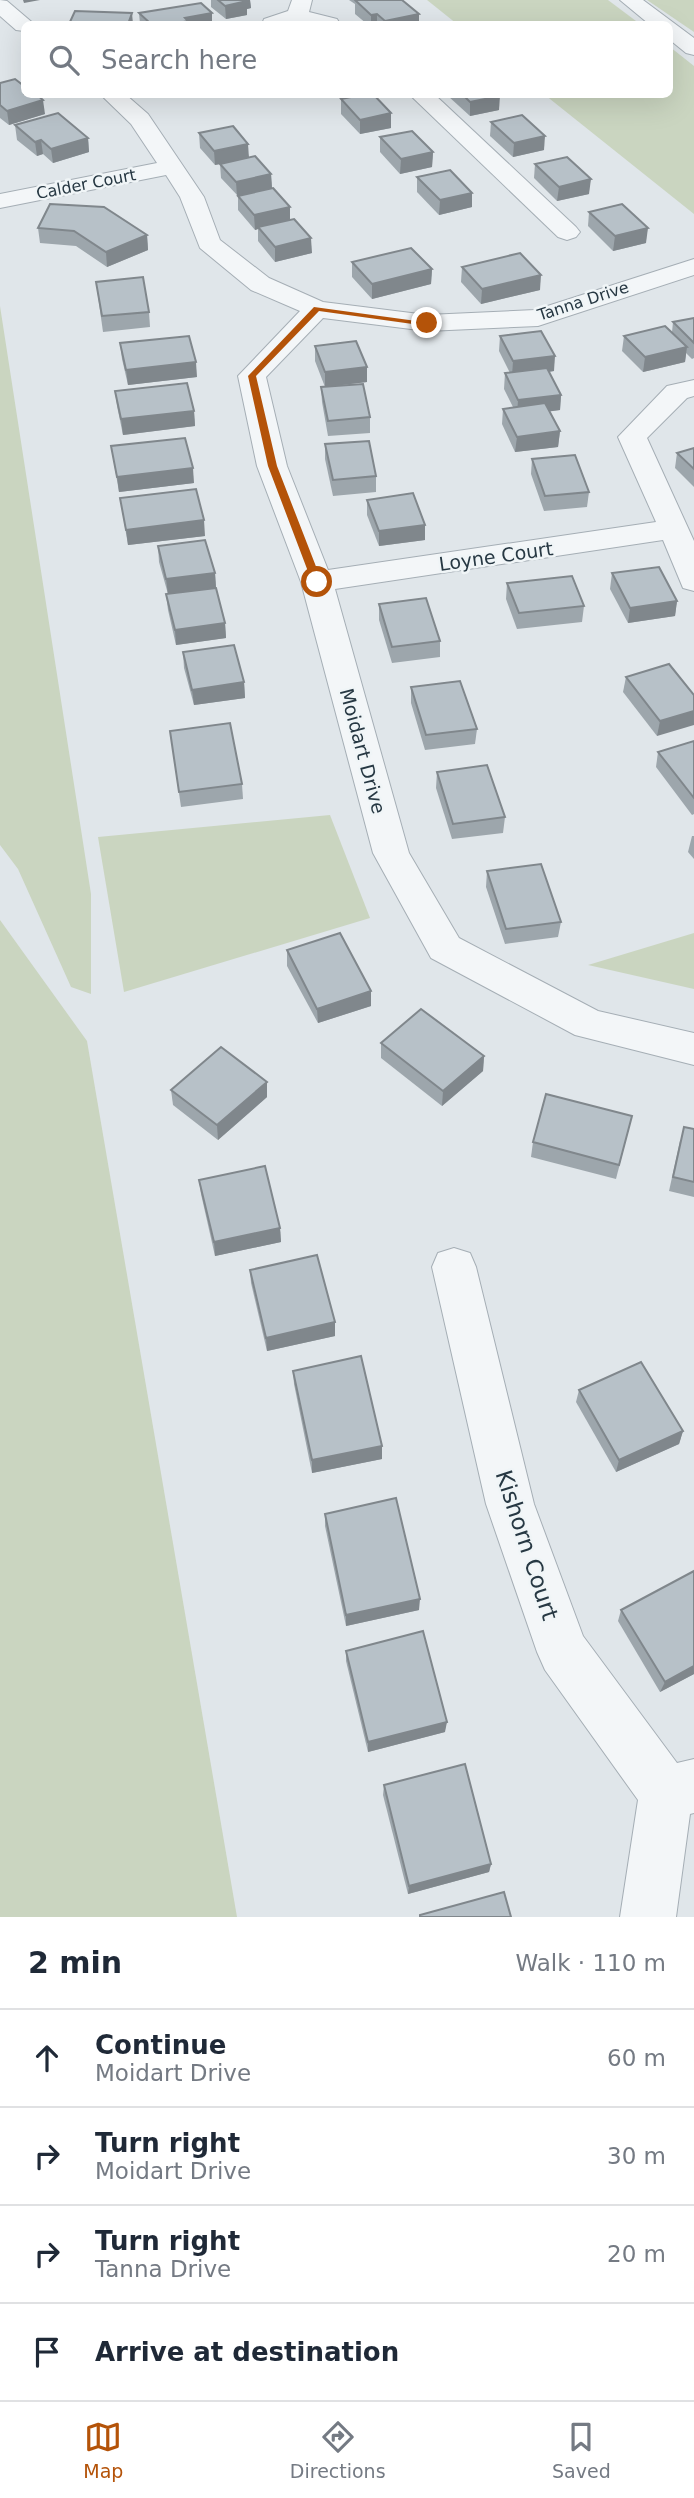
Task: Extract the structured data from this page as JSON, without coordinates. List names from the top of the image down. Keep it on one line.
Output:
{"streets":{"street":["Calder Court","Tanna Drive","Loyne Court","Moidart Drive","Kishorn Court"]},"crossings":[["Calder Court","Tanna Drive"],["Tanna Drive","Moidart Drive"],["Loyne Court","Moidart Drive"]],"page":{"search":"Search here","heading":["2 min","Walk · 110 m"],"list":[["Continue","Moidart Drive","60 m"],["Turn right","Moidart Drive","30 m"],["Turn right","Tanna Drive","20 m"],"Arrive at destination"],"nav":["Map","Directions","Saved"]}}
